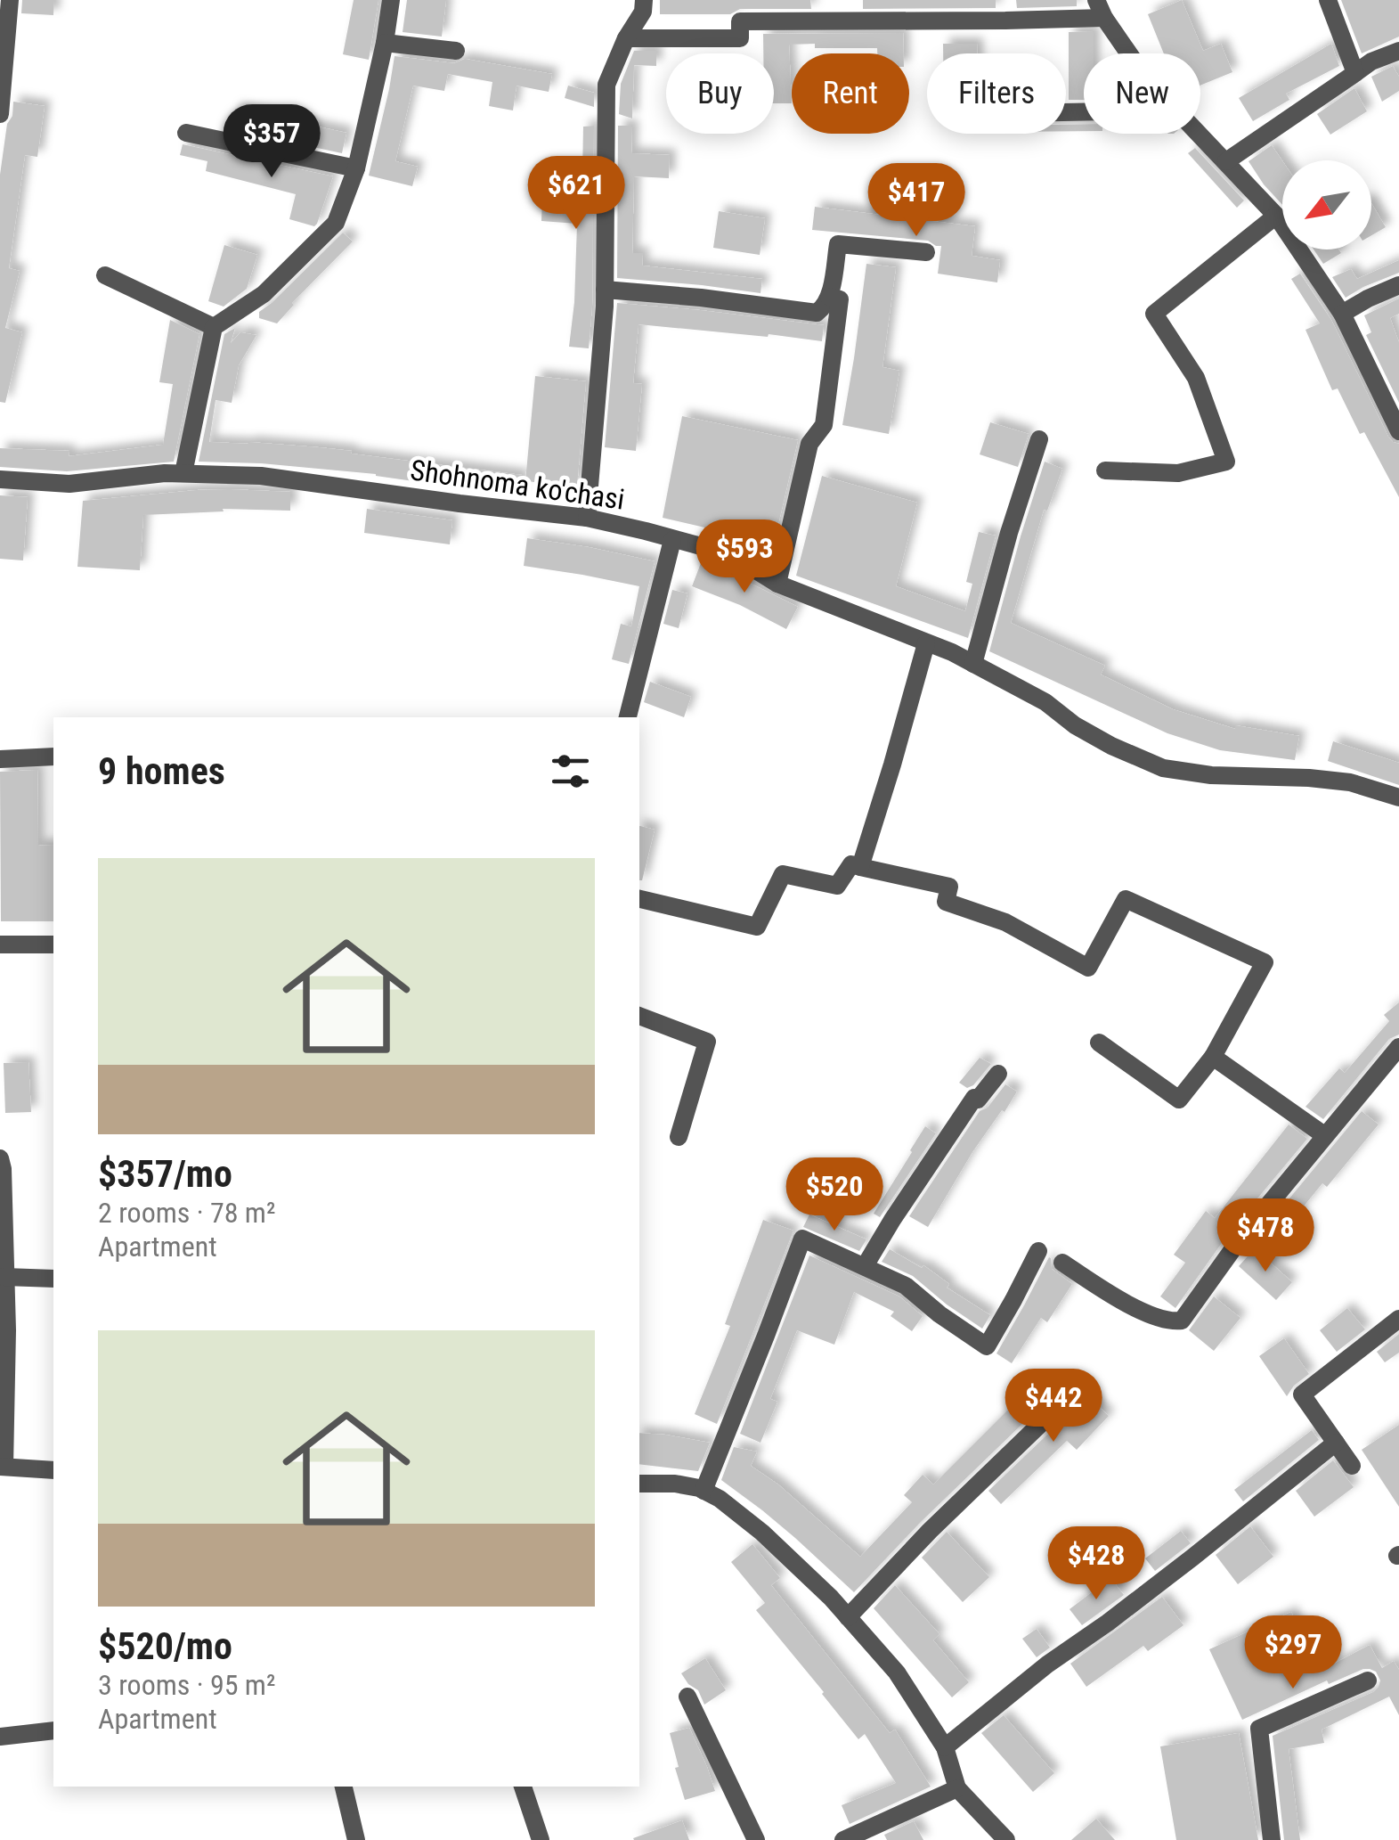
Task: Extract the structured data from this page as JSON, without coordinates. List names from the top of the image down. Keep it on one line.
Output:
{"streets":{"street":["Shohnoma ko'chasi"]},"north":"bottom left","page":{"chip":["Buy","Rent","Filters","New"],"price":["$357","$621","$417","$593","$520","$478","$442","$428","$297"],"heading":"9 homes","list":[{"name":"$357/mo","note":"2 rooms · 78 m² · Apartment"},{"name":"$520/mo","note":"3 rooms · 95 m² · Apartment"}]}}
